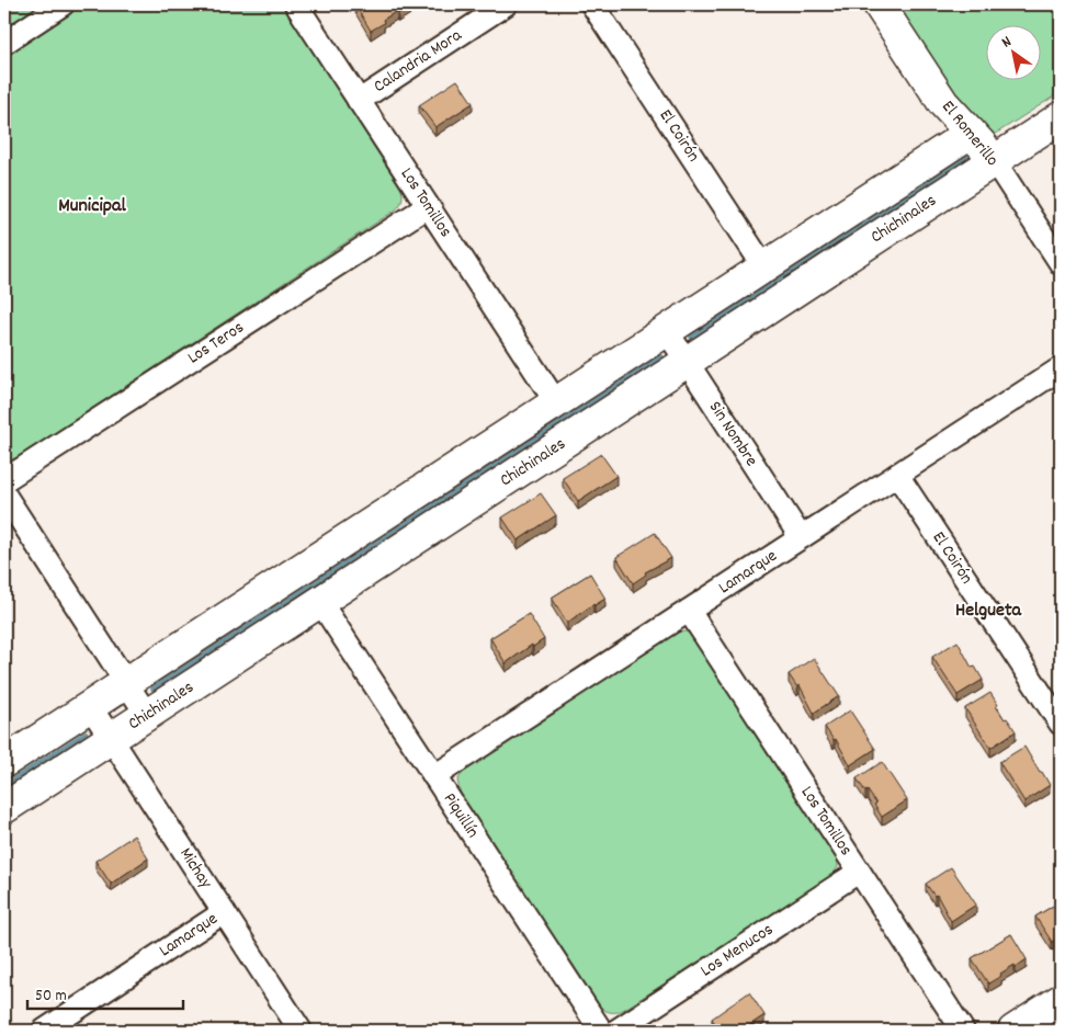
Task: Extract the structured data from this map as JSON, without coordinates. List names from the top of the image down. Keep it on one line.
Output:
{"streets":{"street":["Calandria Mora","El Romerillo","El Coirón","Los Tomillos","Chichinales","Los Teros","Sin Nombre","Lamarque","Piquillín","Michay","Los Menucos"]},"crossings":[["Calandria Mora","Los Tomillos"],["El Romerillo","Chichinales"],["El Coirón","Chichinales"],["El Coirón","Lamarque"],["Los Tomillos","Chichinales"],["Los Tomillos","Los Teros"],["Los Tomillos","Lamarque"],["Los Tomillos","Los Menucos"],["Chichinales","Sin Nombre"],["Chichinales","Piquillín"],["Chichinales","Michay"],["Sin Nombre","Lamarque"],["Lamarque","Piquillín"],["Lamarque","Michay"]],"districts":["Municipal","Helgueta"],"scale_bar":"50 m","north":"top left"}
